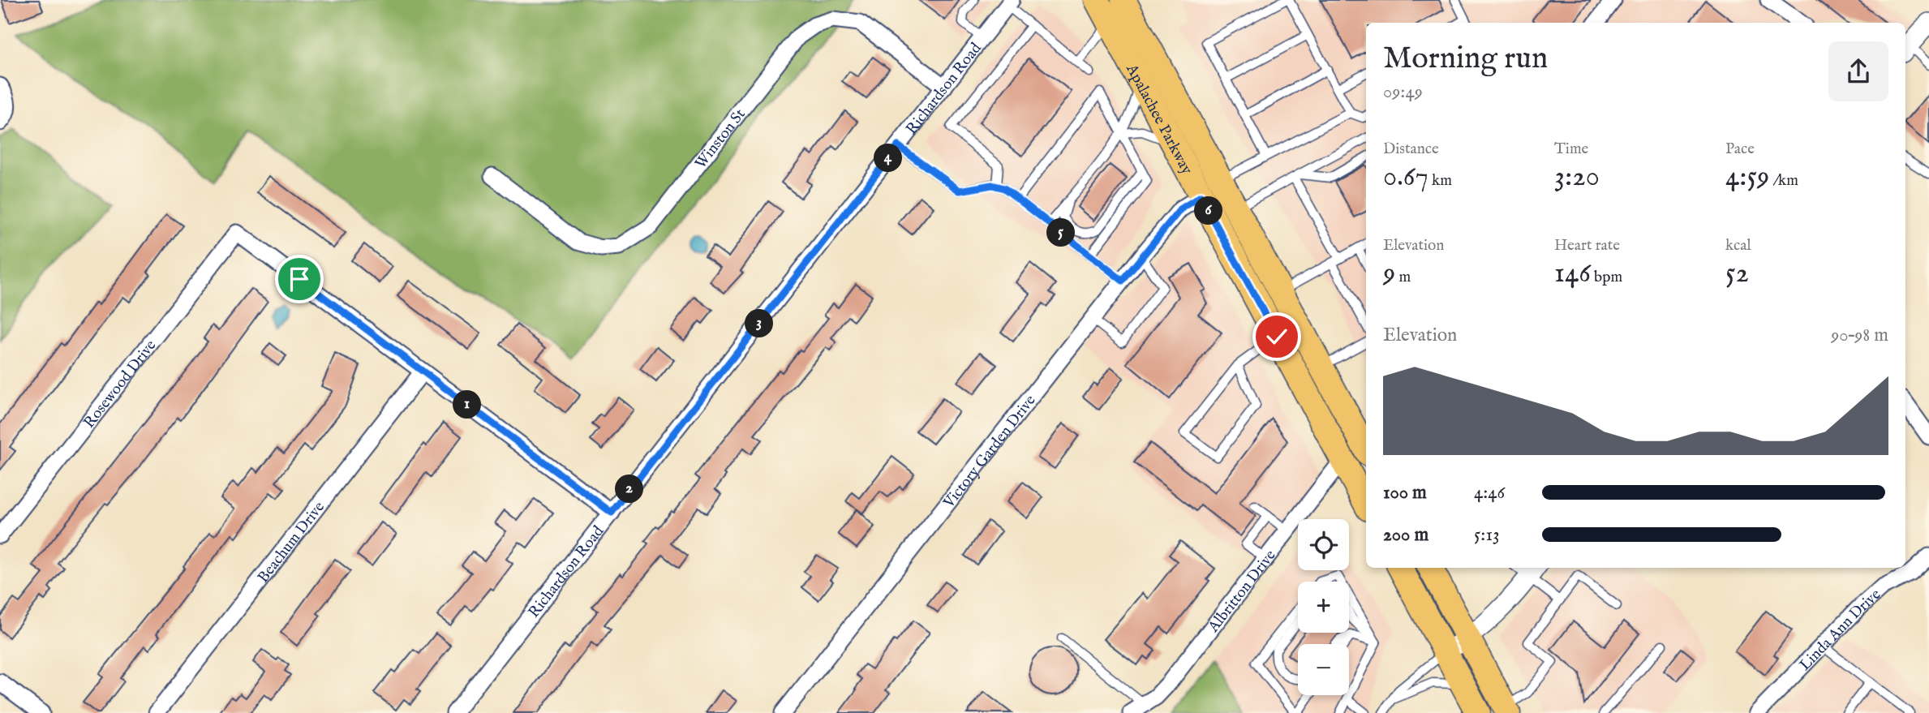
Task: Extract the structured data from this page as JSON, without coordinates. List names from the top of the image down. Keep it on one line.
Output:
{"streets":{"main road":["Apalachee Parkway"],"street":["Richardson Road","Winston St","Rosewood Drive","Victory Garden Drive","Beachum Drive","Albritton Drive","Linda Ann Drive"]},"crossings":[["Richardson Road","Winston St"],["Apalachee Parkway","Victory Garden Drive"],["Apalachee Parkway","Albritton Drive"],["Rosewood Drive","Beachum Drive"]],"page":{"heading":["Morning run","09:49"],"stats":[["Distance","0.67 km"],["Time","3:20"],["Pace","4:59 /km"],["Elevation","9 m"],["Heart rate","146 bpm"],["kcal","52"]],"pins":["4","6","5","3","1","2"],"chart":["Elevation","90–98 m"],"list":[{"name":"100 m","note":"4:46"},{"name":"200 m","note":"5:13"}],"map_buttons":["+","−"]}}
